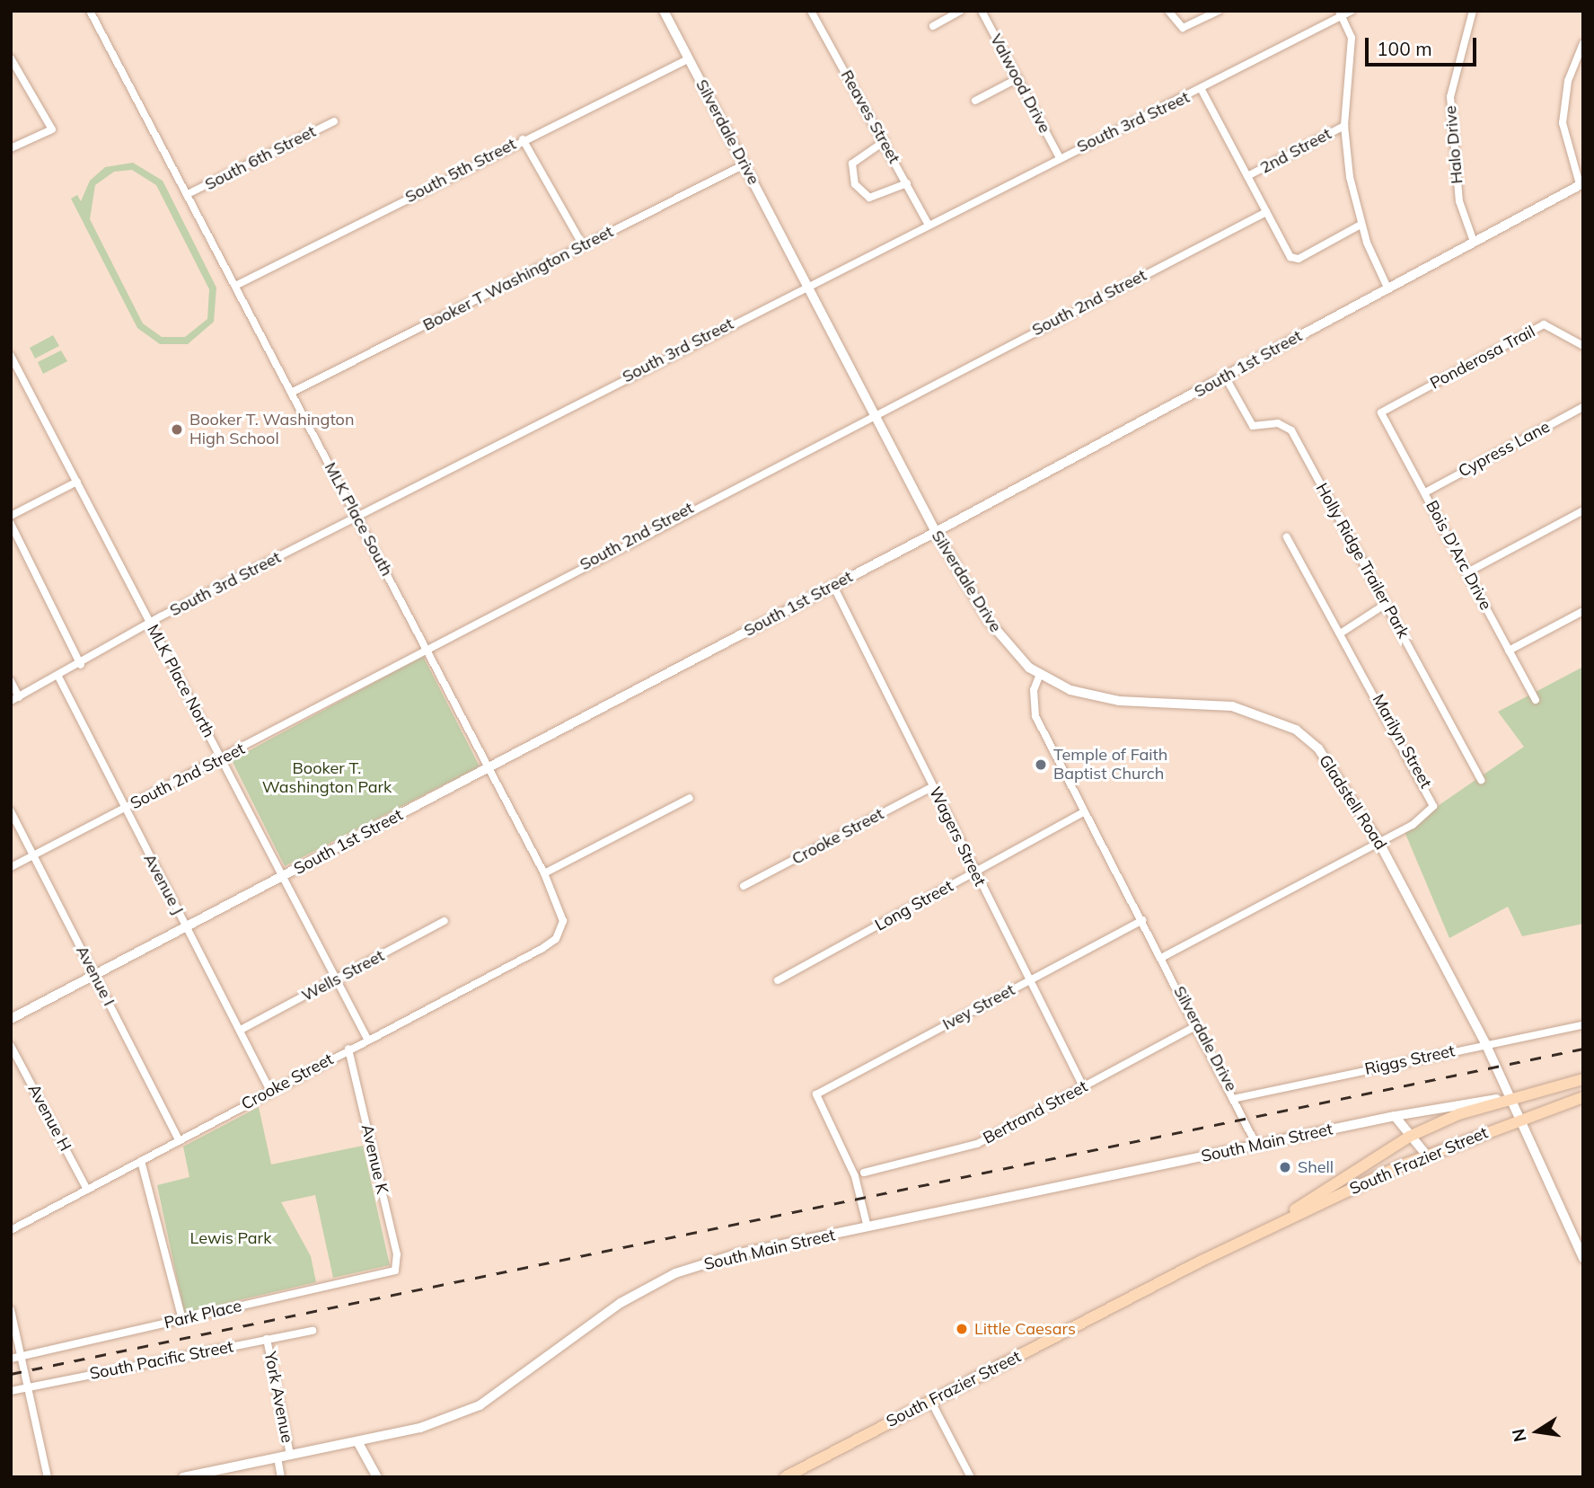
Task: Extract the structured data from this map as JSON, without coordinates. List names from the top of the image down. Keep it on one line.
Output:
{"streets":{"main road":["South Frazier Street"],"street":["Valwood Drive","Reaves Street","South 3rd Street","Silverdale Drive","Halo Drive","2nd Street","South 6th Street","South 5th Street","Booker T Washington Street","South 2nd Street","Ponderosa Trail","South 1st Street","Cypress Lane","MLK Place South","Bois D'Arc Drive","Holly Ridge Trailer Park","MLK Place North","Marilyn Street","Gladstell Road","Crooke Street","Wagers Street","Avenue J","Long Street","Avenue I","Wells Street","Ivey Street","Riggs Street","Bertrand Street","Avenue H","South Main Street","Avenue K","Park Place","South Pacific Street","York Avenue"]},"crossings":[["Valwood Drive","South 3rd Street"],["Reaves Street","South 3rd Street"],["South 3rd Street","Silverdale Drive"],["South 3rd Street","MLK Place South"],["South 3rd Street","MLK Place North"],["South 3rd Street","Avenue J"],["Silverdale Drive","South 5th Street"],["Silverdale Drive","Booker T Washington Street"],["Silverdale Drive","South 2nd Street"],["Silverdale Drive","South 1st Street"],["Silverdale Drive","Marilyn Street"],["Silverdale Drive","Gladstell Road"],["Silverdale Drive","Long Street"],["Silverdale Drive","Ivey Street"],["Silverdale Drive","Riggs Street"],["Silverdale Drive","Bertrand Street"],["Silverdale Drive","South Main Street"],["Halo Drive","South 1st Street"],["South 6th Street","MLK Place South"],["South 5th Street","MLK Place South"],["Booker T Washington Street","MLK Place South"],["South 2nd Street","MLK Place South"],["South 2nd Street","MLK Place North"],["South 2nd Street","Avenue J"],["South 2nd Street","Avenue I"],["Ponderosa Trail","Bois D'Arc Drive"],["South 1st Street","MLK Place South"],["South 1st Street","Holly Ridge Trailer Park"],["South 1st Street","MLK Place North"],["South 1st Street","Wagers Street"],["South 1st Street","Avenue J"],["South 1st Street","Avenue I"],["Cypress Lane","Bois D'Arc Drive"],["MLK Place South","Crooke Street"],["MLK Place North","Crooke Street"],["MLK Place North","Wells Street"],["Marilyn Street","Gladstell Road"],["Gladstell Road","Riggs Street"],["Gladstell Road","South Main Street"],["Gladstell Road","South Frazier Street"],["Crooke Street","Wagers Street"],["Crooke Street","Avenue J"],["Crooke Street","Avenue I"],["Crooke Street","Avenue H"],["Crooke Street","Avenue K"],["Wagers Street","Long Street"],["Wagers Street","Ivey Street"],["Wagers Street","Bertrand Street"],["Avenue J","Wells Street"],["Ivey Street","South Main Street"],["South Main Street","South Frazier Street"],["South Main Street","York Avenue"],["Avenue K","Park Place"],["South Pacific Street","York Avenue"]],"parks":["Booker T. Washington Park","Lewis Park"],"places":["Booker T. Washington High School","Temple of Faith Baptist Church","Shell","Little Caesars"],"scale_bar":"100 m","north":"left"}
